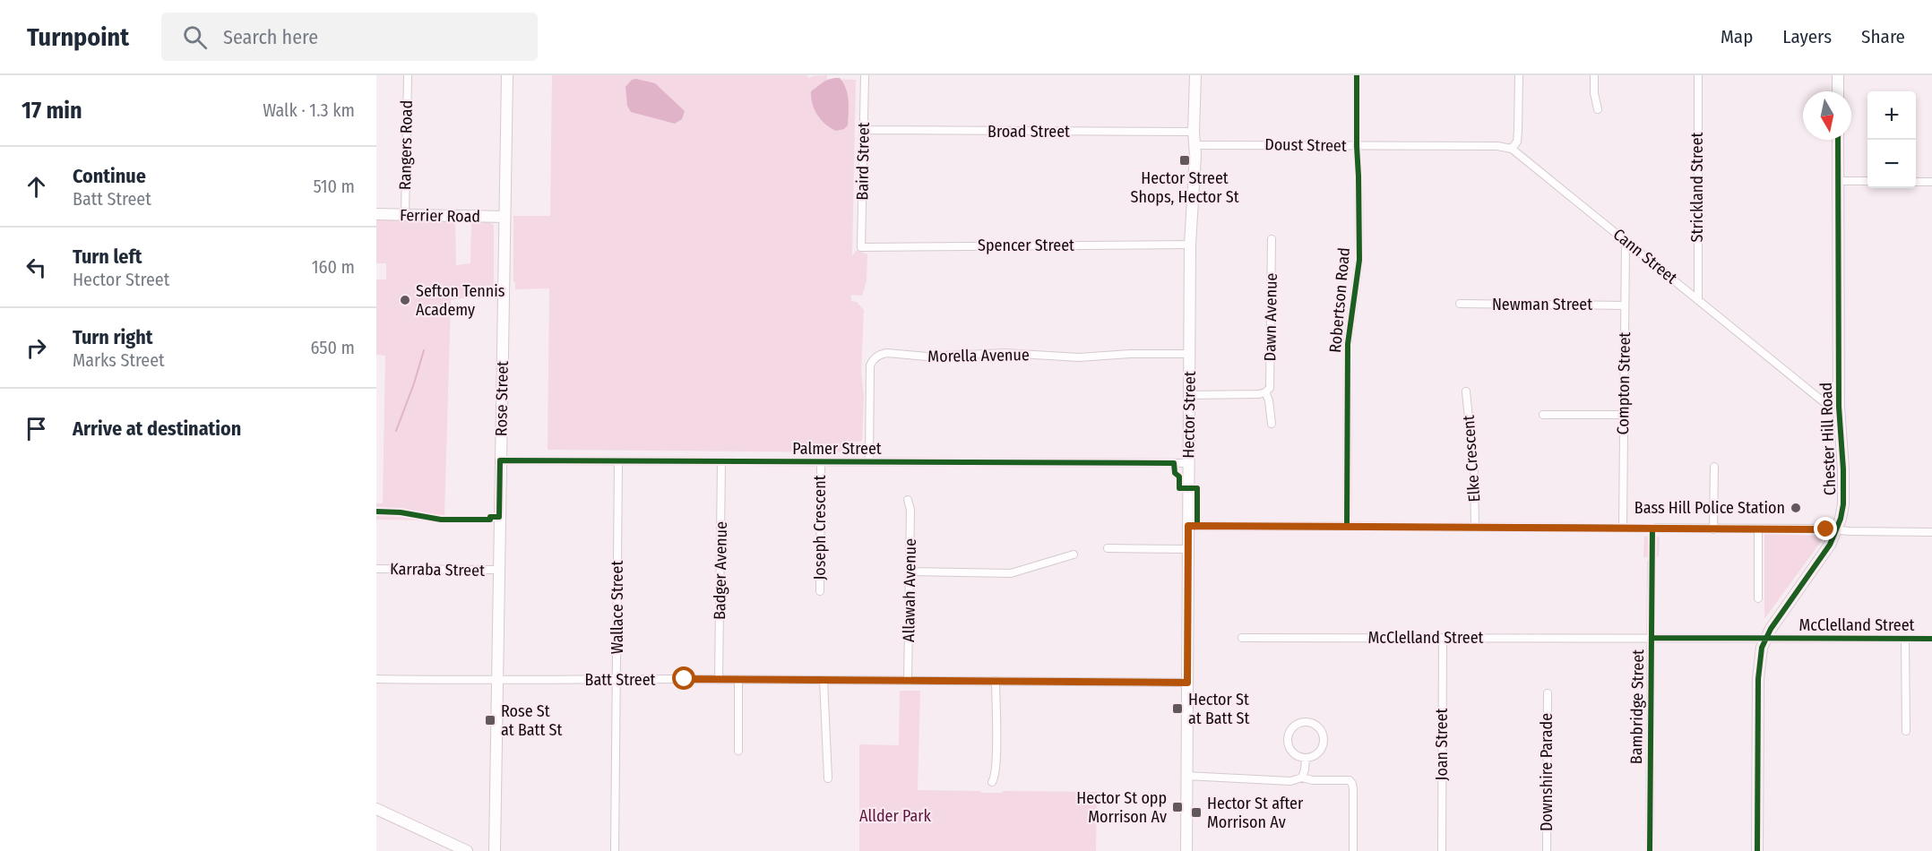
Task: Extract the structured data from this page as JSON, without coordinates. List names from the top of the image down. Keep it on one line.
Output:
{"streets":{"street":["Broad Street","Rangers Road","Doust Street","Baird Street","Strickland Street","Ferrier Road","Spencer Street","Cann Street","Robertson Road","Newman Street","Dawn Avenue","Morella Avenue","Compton Street","Rose Street","Hector Street","Chester Hill Road","Palmer Street","Elke Crescent","Joseph Crescent","Karraba Street","Badger Avenue","Allawah Avenue","Wallace Street","McClelland Street","Batt Street","Bambridge Street","Joan Street","Downshire Parade"]},"crossings":[["Broad Street","Baird Street"],["Broad Street","Hector Street"],["Rangers Road","Ferrier Road"],["Doust Street","Cann Street"],["Doust Street","Hector Street"],["Baird Street","Spencer Street"],["Strickland Street","Cann Street"],["Ferrier Road","Rose Street"],["Spencer Street","Hector Street"],["Cann Street","Compton Street"],["Cann Street","Chester Hill Road"],["Newman Street","Compton Street"],["Morella Avenue","Hector Street"],["Morella Avenue","Palmer Street"],["Rose Street","Palmer Street"],["Rose Street","Karraba Street"],["Rose Street","Batt Street"],["Hector Street","Palmer Street"],["Hector Street","Batt Street"],["Chester Hill Road","McClelland Street"],["Palmer Street","Joseph Crescent"],["Palmer Street","Badger Avenue"],["Palmer Street","Wallace Street"],["Badger Avenue","Batt Street"],["Allawah Avenue","Batt Street"],["Wallace Street","Batt Street"],["McClelland Street","Bambridge Street"],["McClelland Street","Joan Street"]],"parks":["Allder Park"],"places":{"transit":["Hector Street Shops, Hector St","Hector St at Batt St","Rose St at Batt St","Hector St opp Morrison Av","Hector St after Morrison Av"],"other":["Sefton Tennis Academy","Bass Hill Police Station"]},"north":"bottom","page":{"header":"Turnpoint","search":"Search here","nav":["Map","Layers","Share"],"heading":["17 min","Walk · 1.3 km"],"map_buttons":["+","−"],"list":[["Continue","Batt Street","510 m"],["Turn left","Hector Street","160 m"],["Turn right","Marks Street","650 m"],"Arrive at destination"]}}
